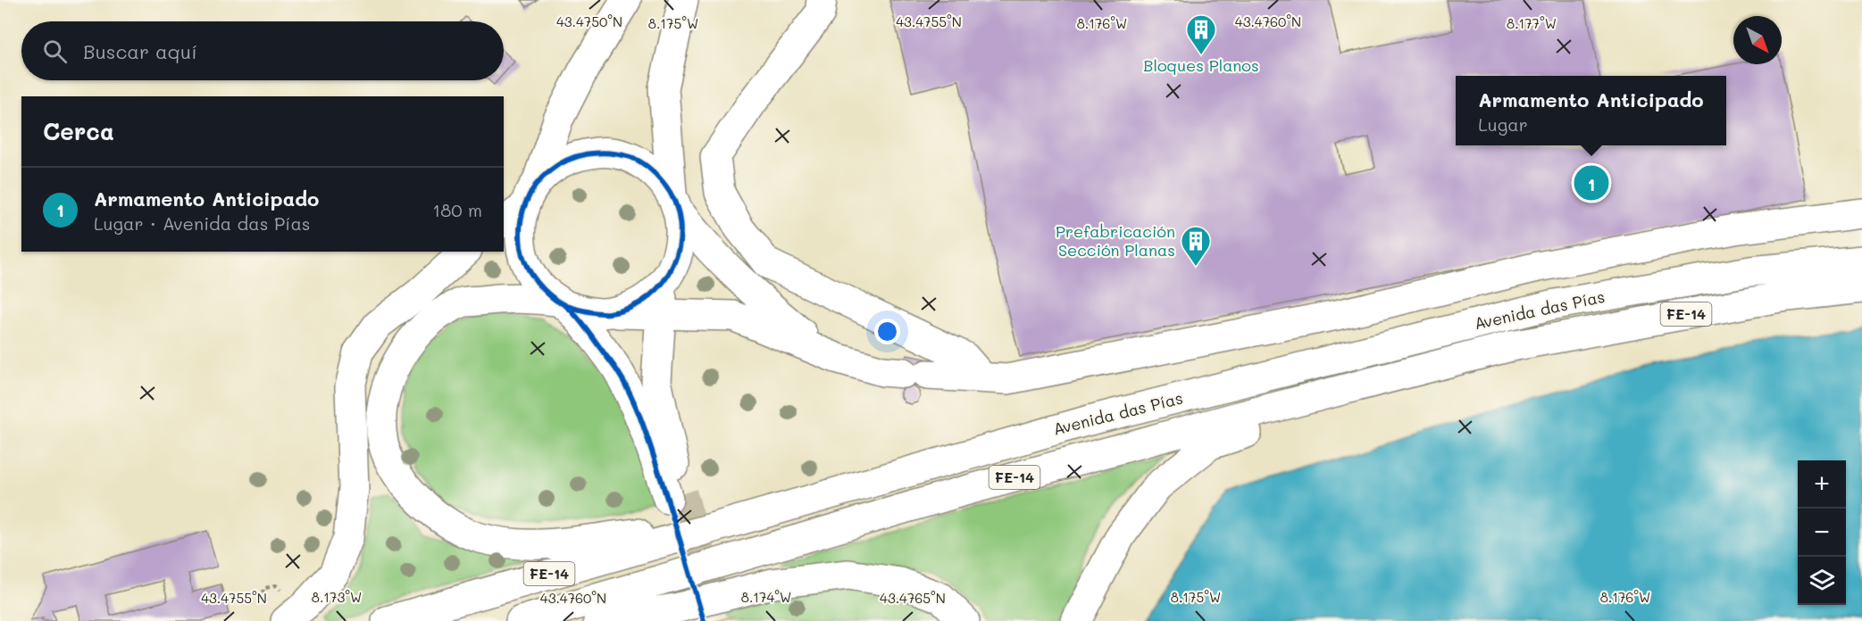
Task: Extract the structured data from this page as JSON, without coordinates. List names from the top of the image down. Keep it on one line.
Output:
{"streets":{"main road":["Avenida das Pías","FE-14"]},"places":{"building":["Bloques Planos","Prefabricación Sección Planas"]},"north":"bottom right","page":{"search":"Buscar aquí","popup":["Armamento Anticipado","Lugar"],"heading":"Cerca","pins":"1","list":[{"mark":"1","name":"Armamento Anticipado","note":"Lugar · Avenida das Pías","value":"180 m"}],"map_buttons":["+","−"]},"coordinates":["43.4750°N","43.4755°N","43.4760°N","8.175°W","8.176°W","8.177°W","8.173°W","8.174°W","43.4765°N"]}
